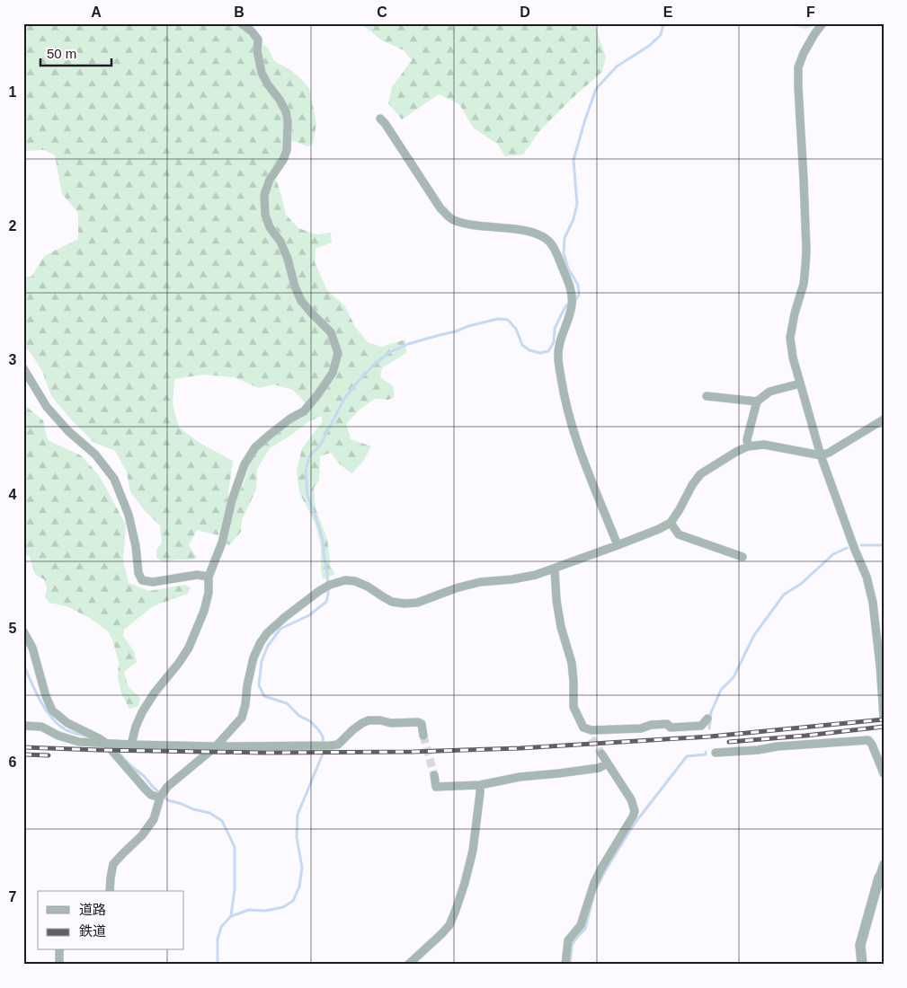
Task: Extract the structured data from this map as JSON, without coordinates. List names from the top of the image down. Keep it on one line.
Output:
{"legend":["道路","鉄道"],"scale_bar":"50 m","grid":{"columns":["A","B","C","D","E","F"],"rows":["1","2","3","4","5","6","7"]}}
